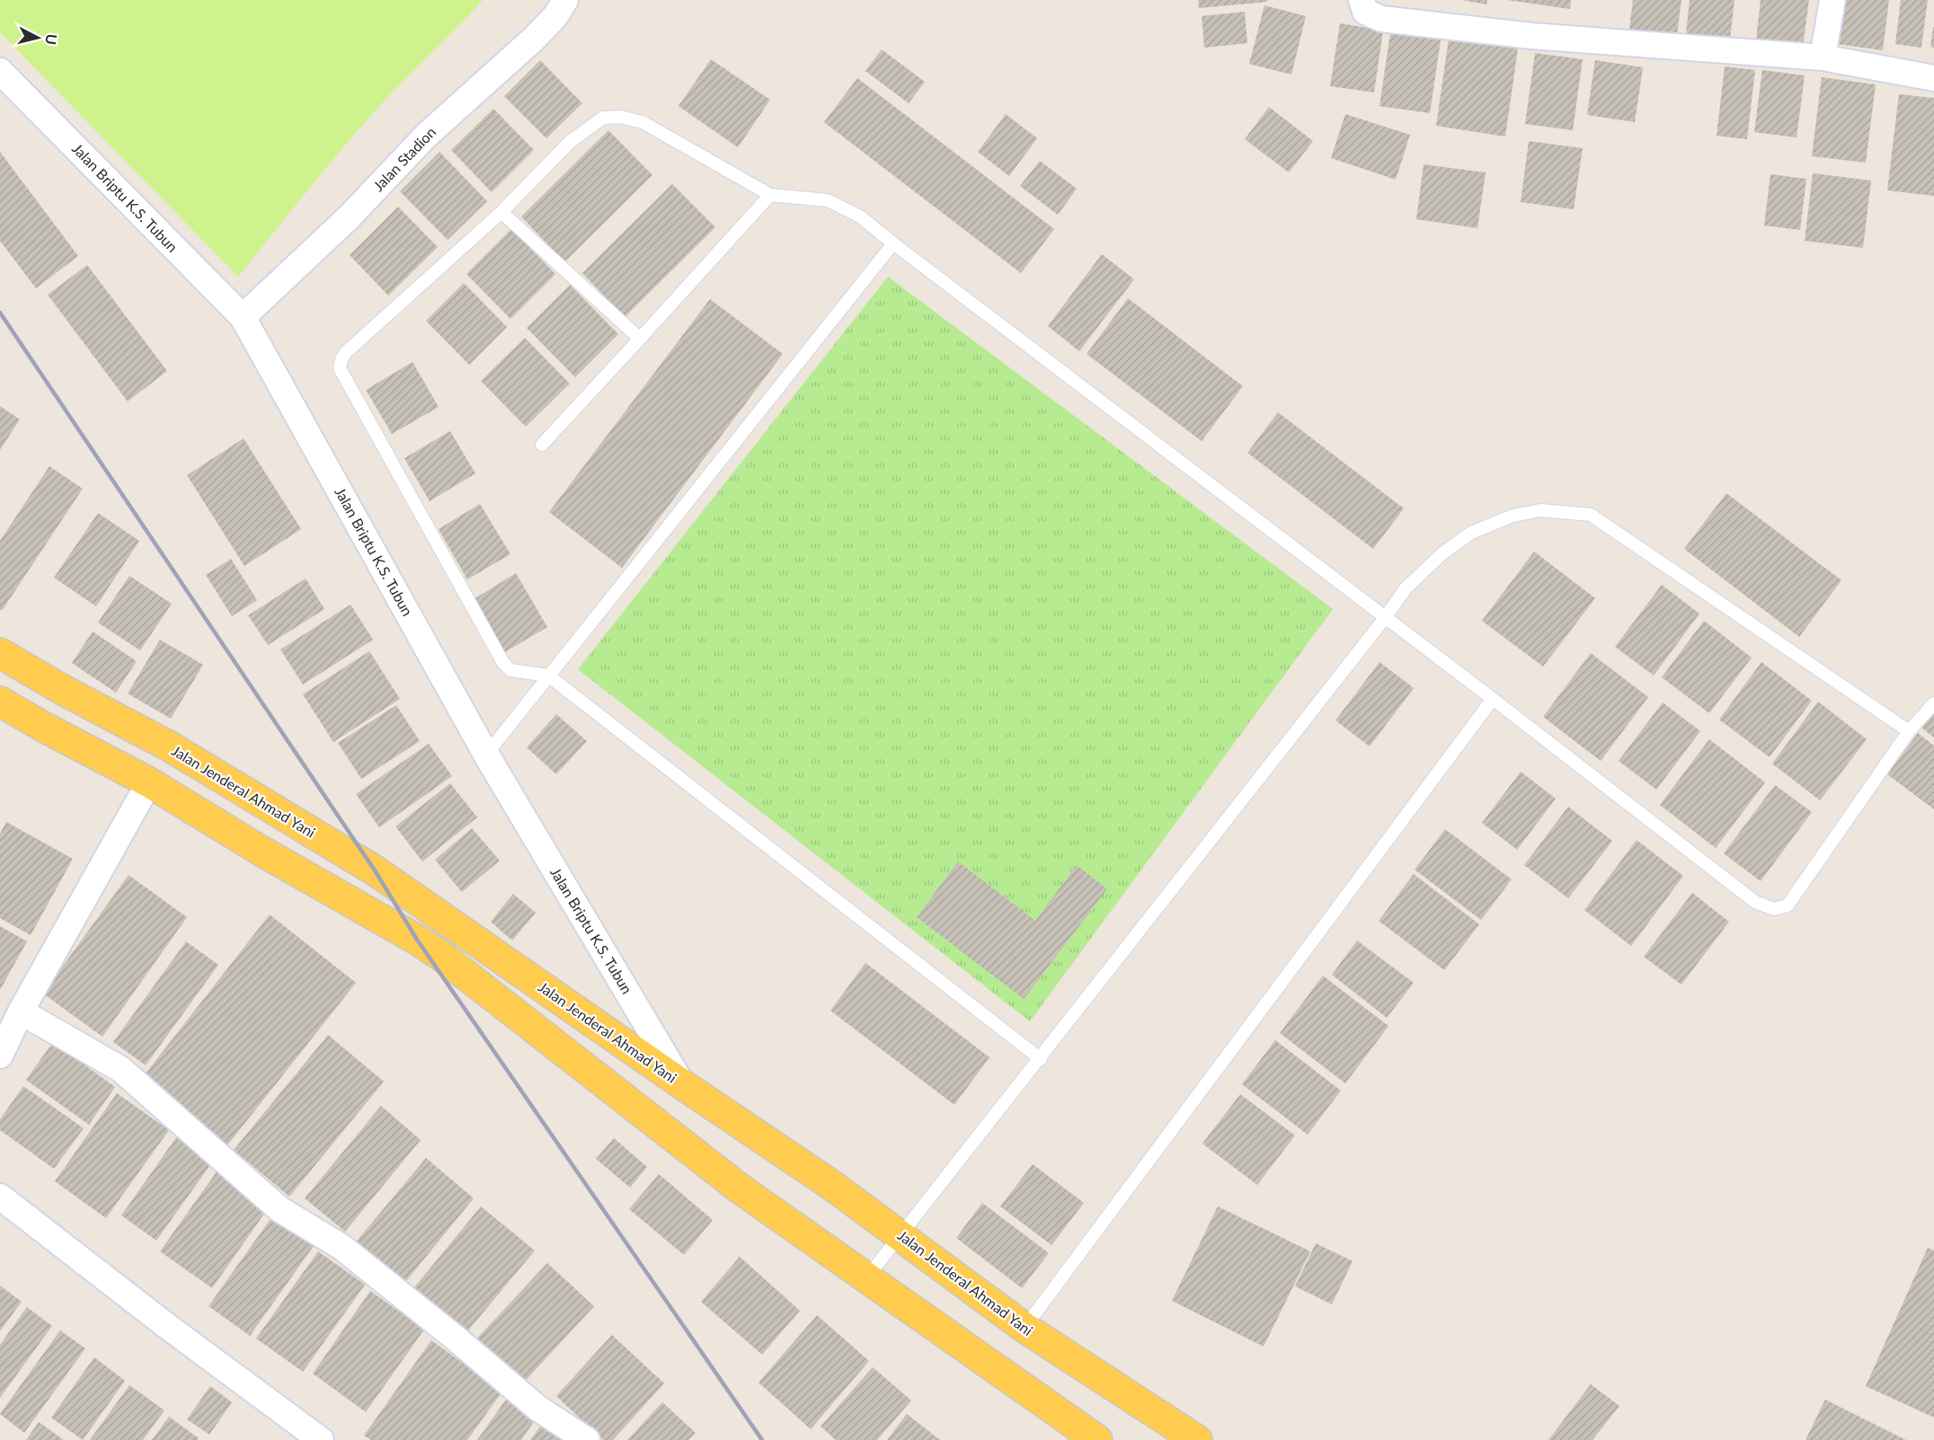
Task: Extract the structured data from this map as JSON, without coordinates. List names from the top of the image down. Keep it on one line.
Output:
{"streets":{"main road":["Jalan Jenderal Ahmad Yani"],"street":["Jalan Stadion","Jalan Briptu K.S. Tubun"]},"crossings":[["Jalan Stadion","Jalan Briptu K.S. Tubun"],["Jalan Briptu K.S. Tubun","Jalan Jenderal Ahmad Yani"]],"north":"right"}
